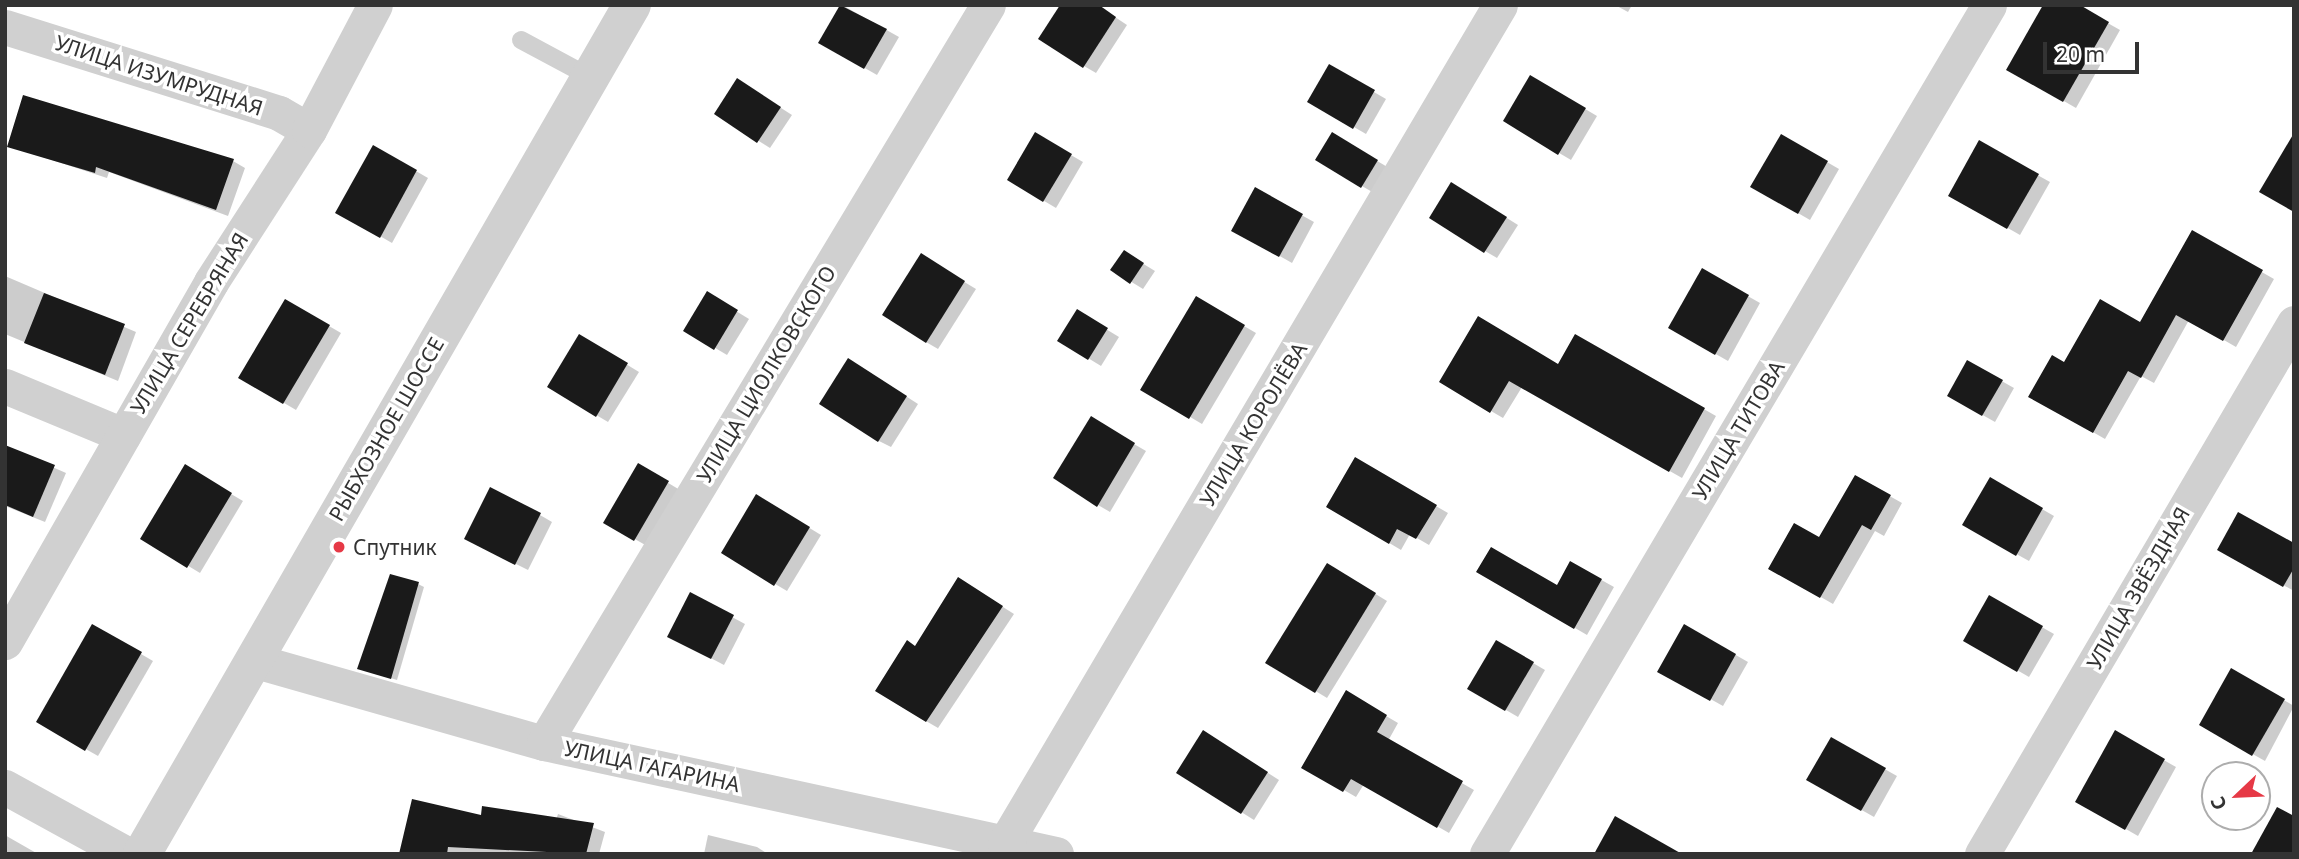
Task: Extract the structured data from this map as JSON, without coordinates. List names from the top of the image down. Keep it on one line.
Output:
{"streets":{"street":["УЛИЦА ИЗУМРУДНАЯ","УЛИЦА СЕРЕБРЯНАЯ","УЛИЦА ЦИОЛКОВСКОГО","УЛИЦА КОРОЛЁВА","РЫБХОЗНОЕ ШОССЕ","УЛИЦА ТИТОВА","УЛИЦА ЗВЁЗДНАЯ","УЛИЦА ГАГАРИНА"]},"crossings":[["УЛИЦА ИЗУМРУДНАЯ","УЛИЦА СЕРЕБРЯНАЯ"],["УЛИЦА ЦИОЛКОВСКОГО","УЛИЦА ГАГАРИНА"],["УЛИЦА КОРОЛЁВА","УЛИЦА ГАГАРИНА"],["РЫБХОЗНОЕ ШОССЕ","УЛИЦА ГАГАРИНА"]],"places":["Спутник"],"scale_bar":"20 m","north":"bottom left"}
